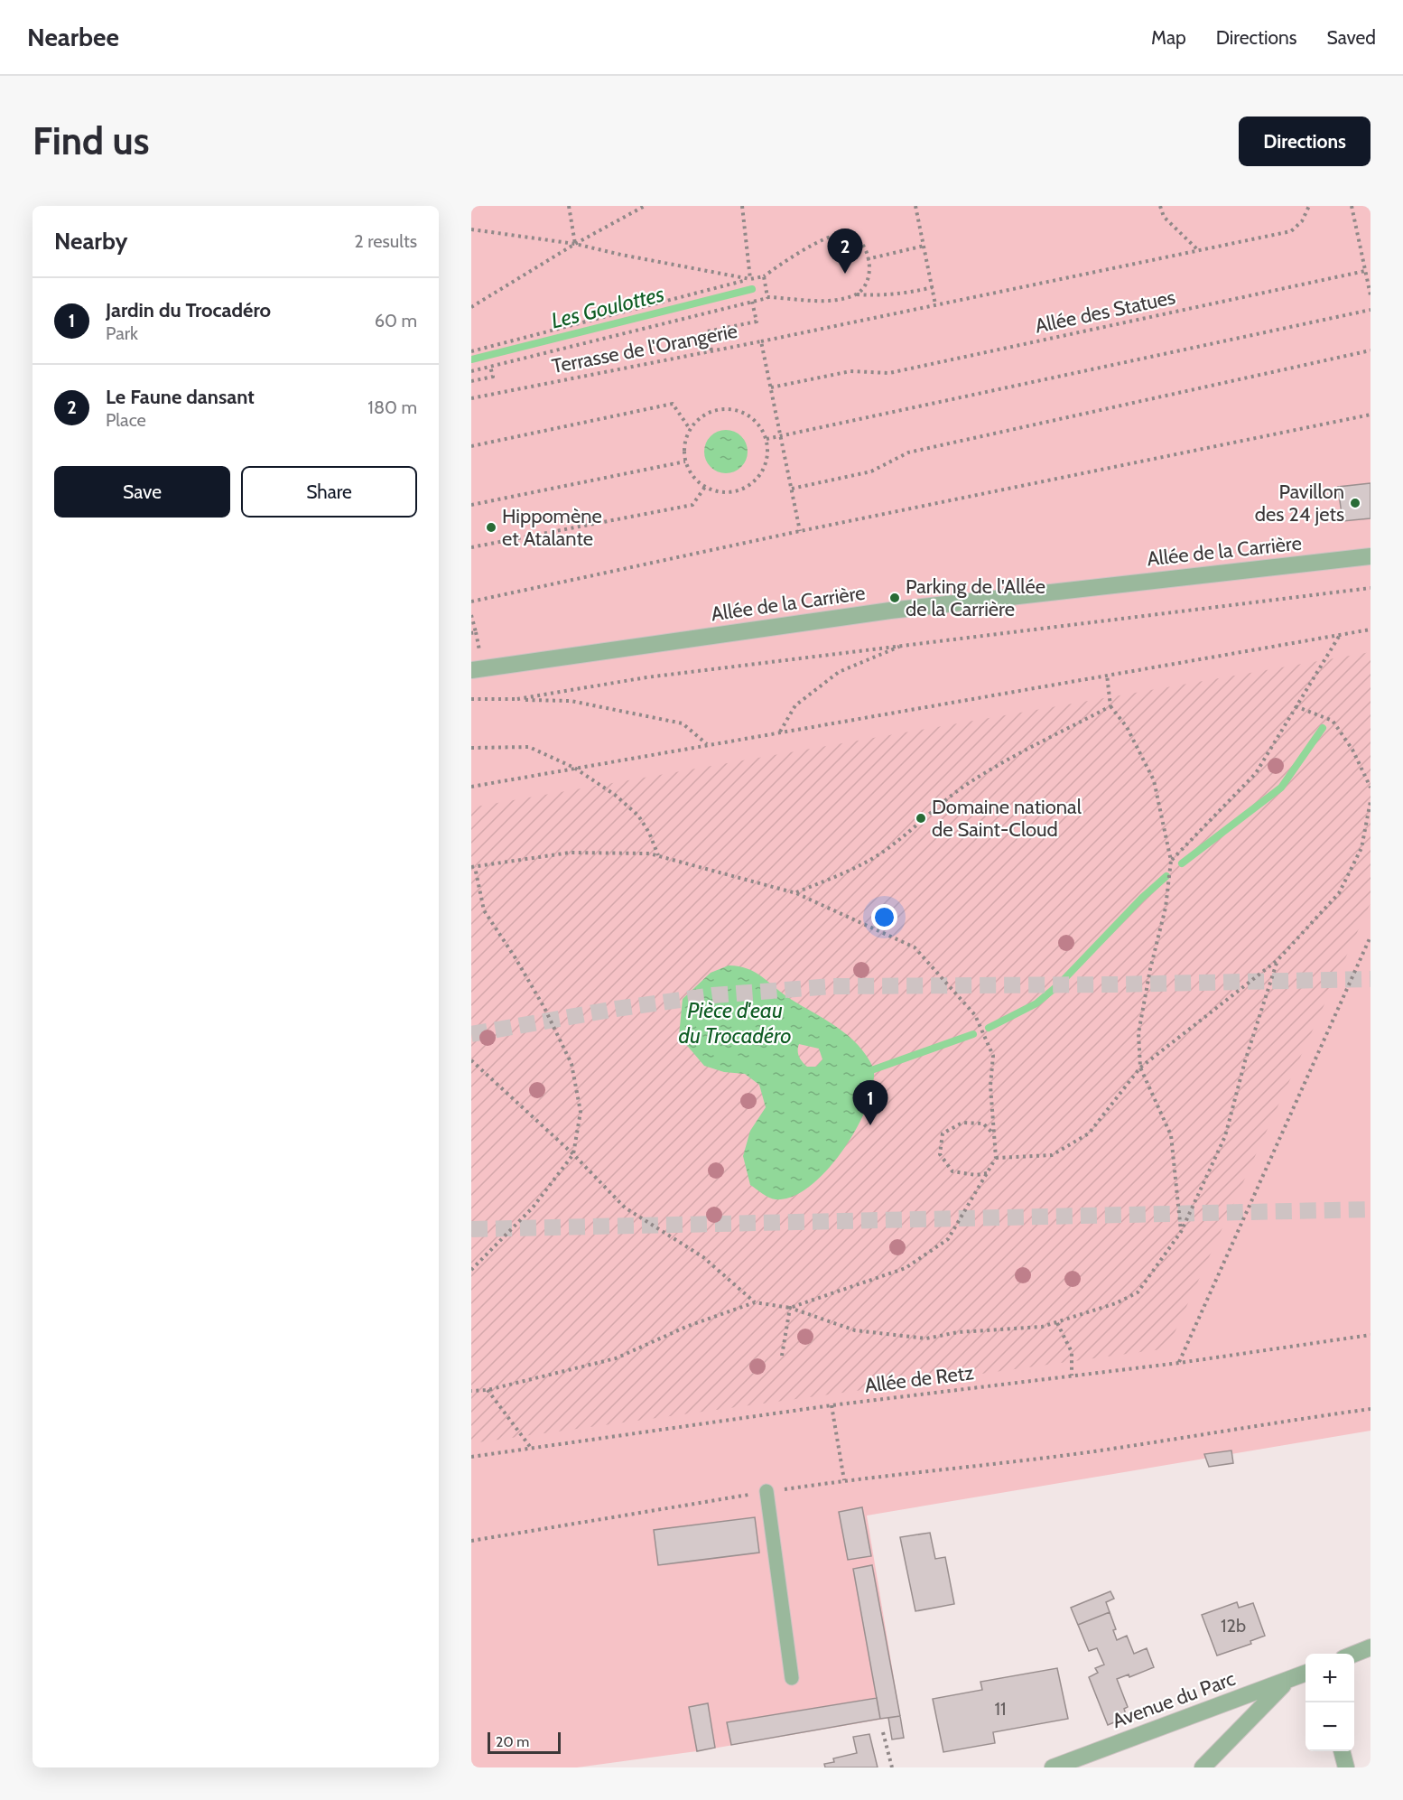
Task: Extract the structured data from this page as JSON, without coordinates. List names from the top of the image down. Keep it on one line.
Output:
{"streets":{"street":["Allée de la Carrière","Avenue du Parc"],"path":["Allée des Statues","Terrasse de l'Orangerie","Allée de Retz"]},"crossings":[["Allée des Statues","Terrasse de l'Orangerie"]],"water":["Les Goulottes","Pièce d'eau du Trocadéro"],"places":["Pavillon des 24 jets","Hippomène et Atalante","Parking de l'Allée de la Carrière","Domaine national de Saint-Cloud"],"house_numbers":["12b","11"],"scale_bar":"20 m","page":{"header":"Nearbee","nav":["Map","Directions","Saved"],"buttons":["Directions",["Save","Share"]],"title":"Find us","heading":["Nearby","2 results"],"pins":["2","1"],"list":[{"mark":"1","name":"Jardin du Trocadéro","note":"Park","value":"60 m"},{"mark":"2","name":"Le Faune dansant","note":"Place","value":"180 m"}],"map_buttons":["+","−"],"scale":"20 m"}}
